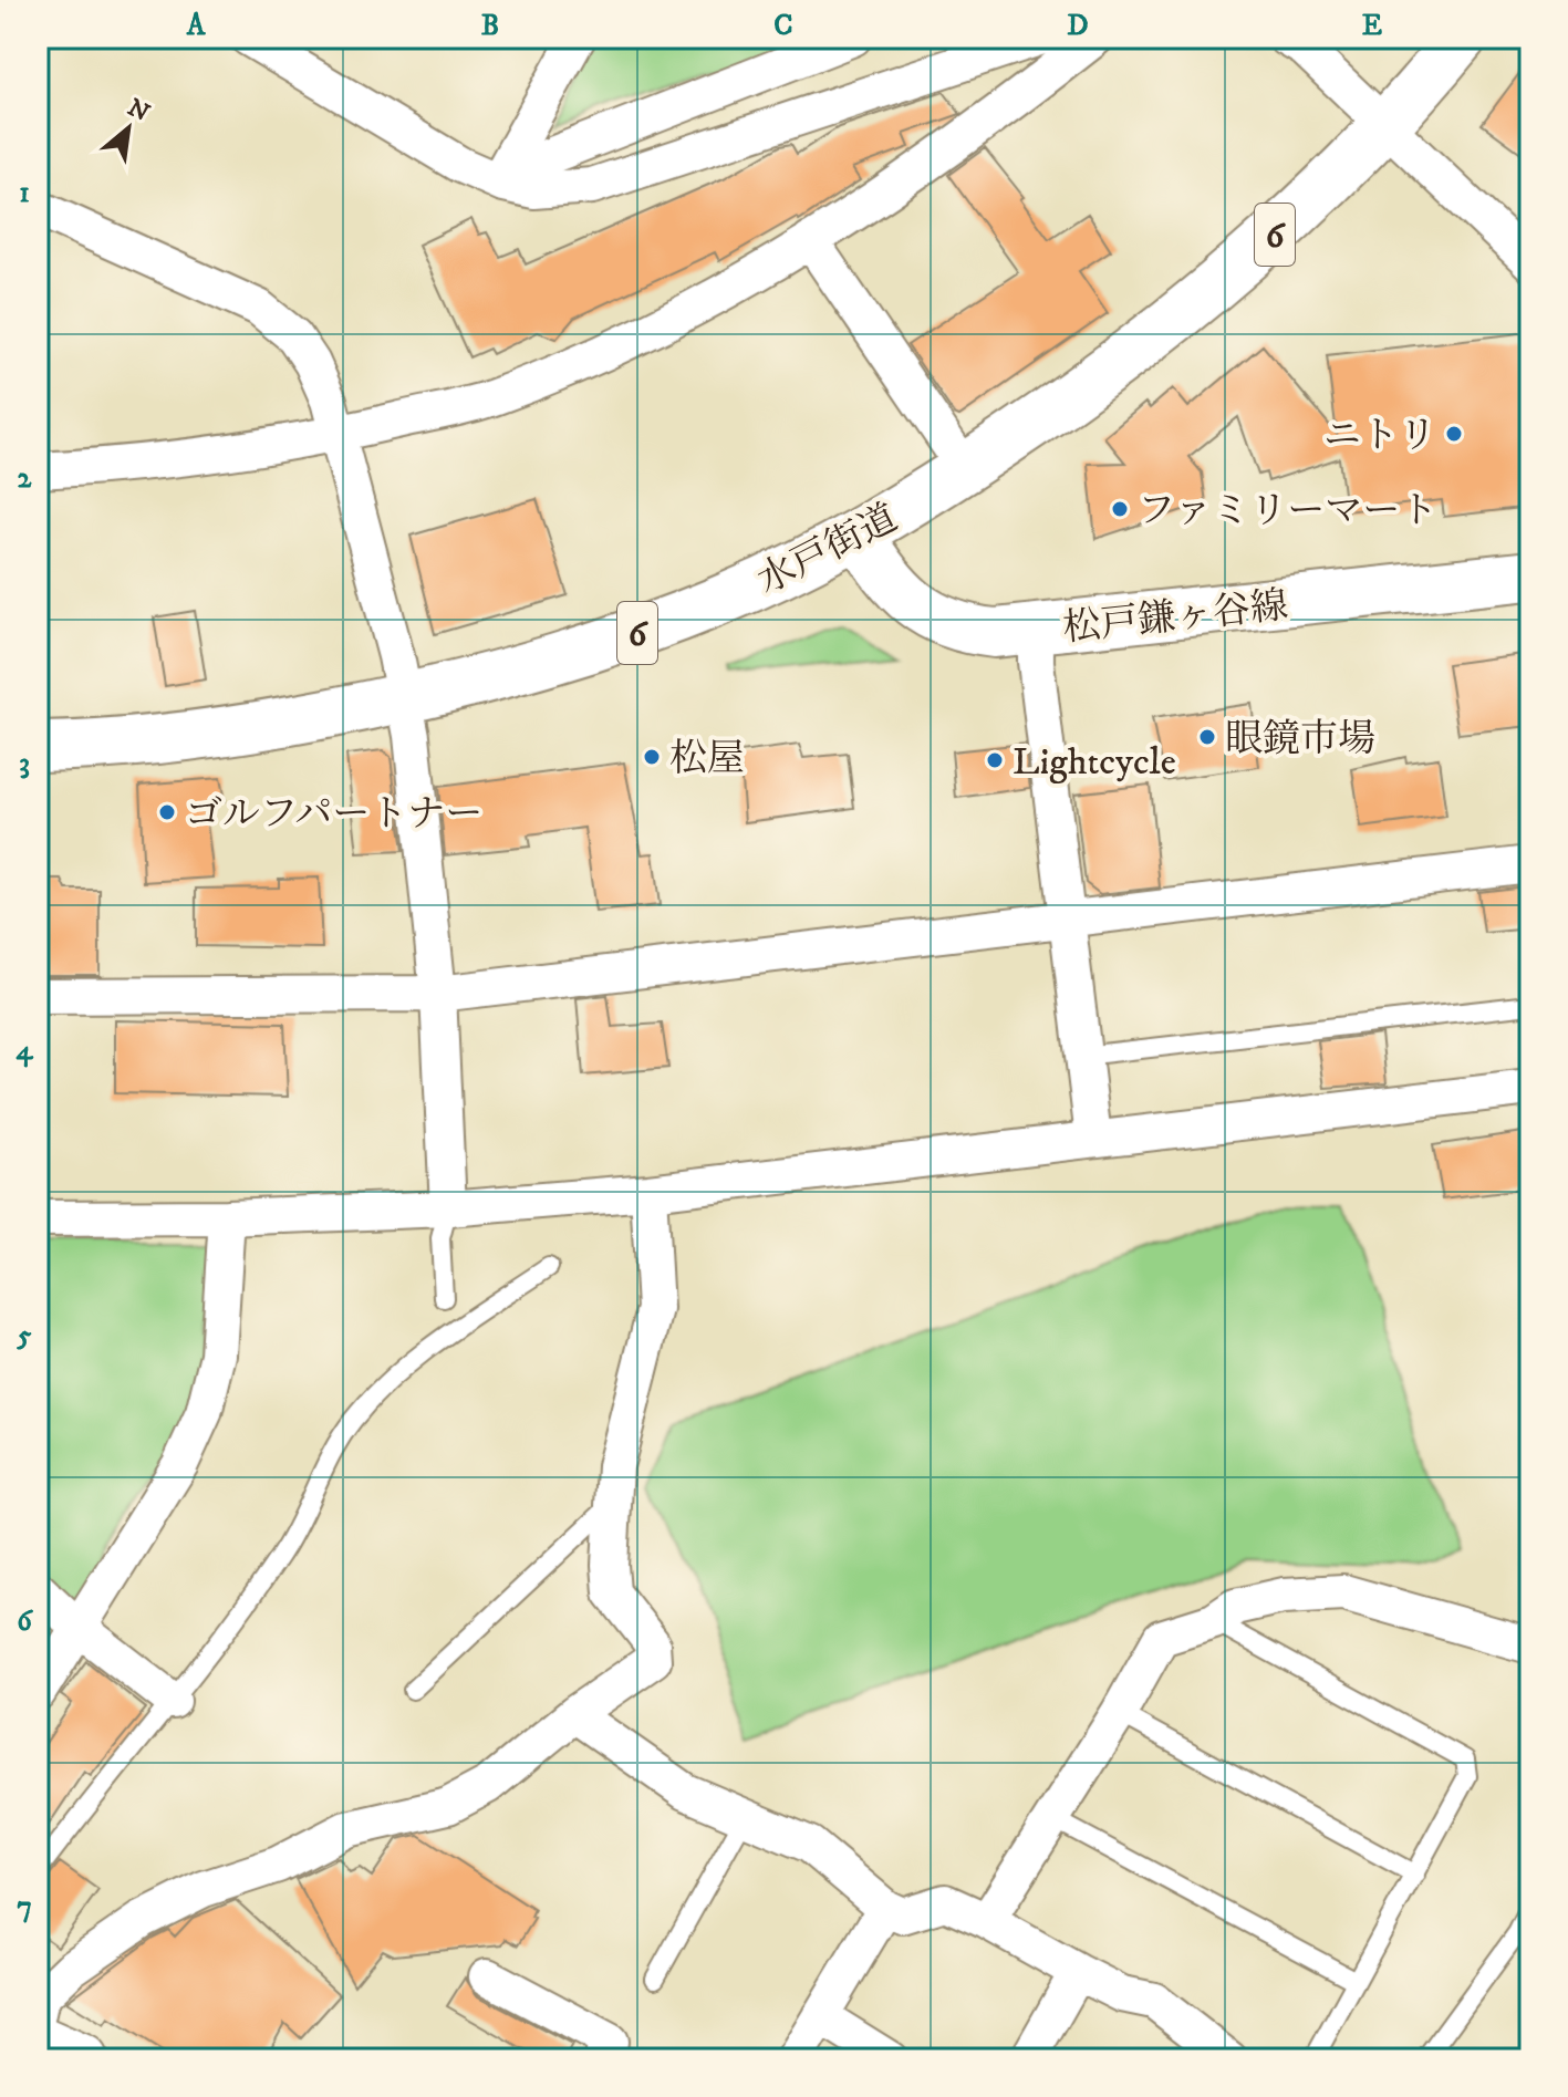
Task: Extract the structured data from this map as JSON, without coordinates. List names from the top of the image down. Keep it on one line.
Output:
{"streets":{"main road":["6","水戸街道","松戸鎌ヶ谷線"]},"crossings":[["水戸街道","松戸鎌ヶ谷線"]],"places":["ニトリ","ファミリーマート","眼鏡市場","松屋","Lightcycle","ゴルフパートナー"],"north":"top right","grid":{"columns":["A","B","C","D","E"],"rows":["1","2","3","4","5","6","7"]}}
